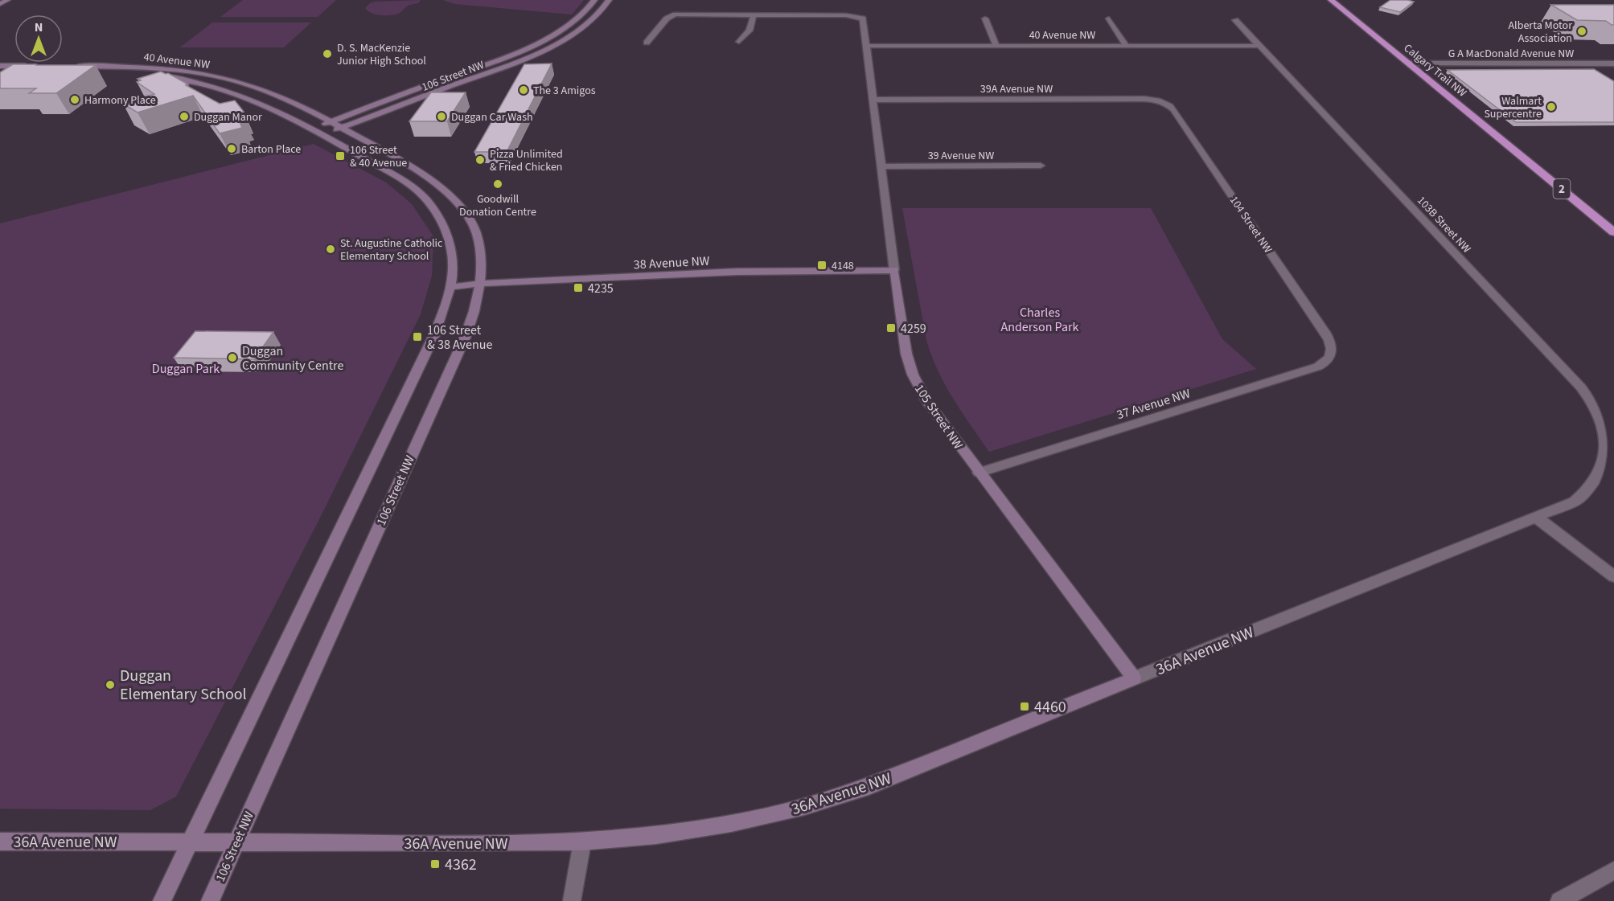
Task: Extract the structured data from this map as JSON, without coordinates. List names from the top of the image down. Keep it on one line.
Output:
{"streets":{"highway":["Calgary Trail NW","2"],"street":["40 Avenue NW","G A MacDonald Avenue NW","106 Street NW","39A Avenue NW","39 Avenue NW","104 Street NW","103B Street NW","38 Avenue NW","37 Avenue NW","105 Street NW","36A Avenue NW"]},"crossings":[["40 Avenue NW","106 Street NW"],["40 Avenue NW","103B Street NW"],["40 Avenue NW","105 Street NW"],["G A MacDonald Avenue NW","Calgary Trail NW"],["106 Street NW","38 Avenue NW"],["106 Street NW","36A Avenue NW"],["39A Avenue NW","104 Street NW"],["39A Avenue NW","105 Street NW"],["39 Avenue NW","105 Street NW"],["104 Street NW","37 Avenue NW"],["103B Street NW","36A Avenue NW"],["38 Avenue NW","105 Street NW"],["37 Avenue NW","105 Street NW"],["105 Street NW","36A Avenue NW"]],"parks":["Charles Anderson Park","Duggan Park"],"places":{"other":["Alberta Motor Association","D. S. MacKenzie Junior High School","The 3 Amigos","Harmony Place","Walmart Supercentre","Duggan Manor","Duggan Car Wash","Barton Place","Pizza Unlimited & Fried Chicken","Goodwill Donation Centre","St. Augustine Catholic Elementary School","Duggan Community Centre","Duggan Elementary School"],"transit":["106 Street & 40 Avenue","4148","4235","4259","106 Street & 38 Avenue","4460","4362"]},"north":"top"}
